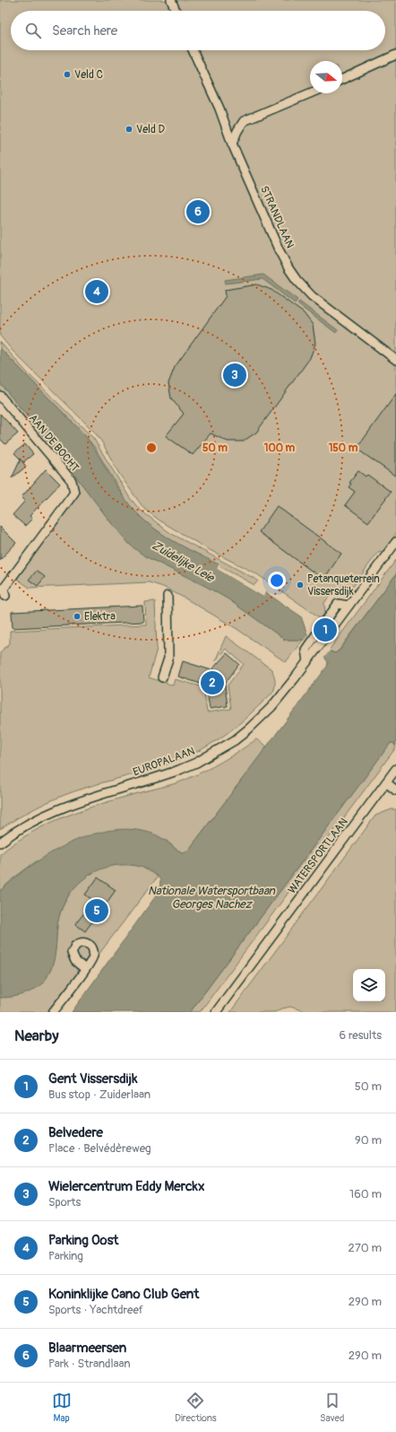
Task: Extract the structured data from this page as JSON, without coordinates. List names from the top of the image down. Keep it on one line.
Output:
{"streets":{"street":["STRANDLAAN","AAN DE BOCHT","EUROPALAAN","WATERSPORTLAAN"]},"water":["Zuidelijke Leie","Nationale Watersportbaan Georges Nachez"],"places":["Veld C","Veld D","Petanqueterrein Vissersdijk","Elektra"],"north":"right","page":{"search":"Search here","pins":["6","4","3","1","2","5"],"heading":["Nearby","6 results"],"list":[{"mark":"1","name":"Gent Vissersdijk","note":"Bus stop · Zuiderlaan","value":"50 m"},{"mark":"2","name":"Belvedere","note":"Place · Belvédèreweg","value":"90 m"},{"mark":"3","name":"Wielercentrum Eddy Merckx","note":"Sports","value":"160 m"},{"mark":"4","name":"Parking Oost","note":"Parking","value":"270 m"},{"mark":"5","name":"Koninklijke Cano Club Gent","note":"Sports · Yachtdreef","value":"290 m"},{"mark":"6","name":"Blaarmeersen","note":"Park · Strandlaan","value":"290 m"}],"nav":["Map","Directions","Saved"]},"rings":["50 m","100 m","150 m"]}
